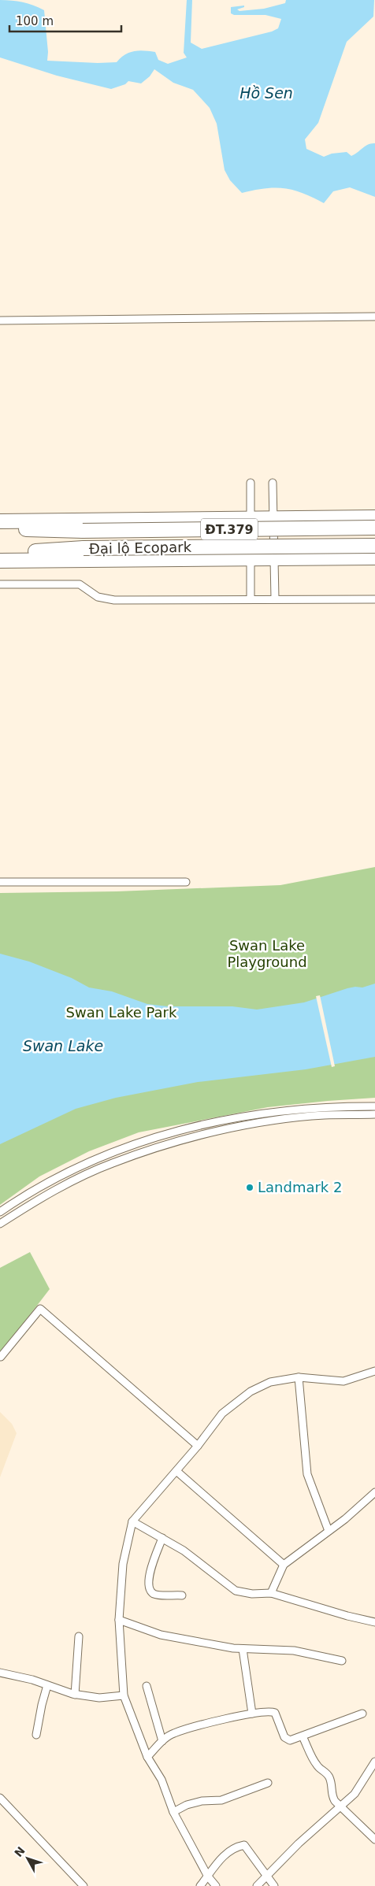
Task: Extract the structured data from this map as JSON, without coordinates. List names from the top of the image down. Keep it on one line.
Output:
{"streets":{"highway":["ĐT.379","Đại lộ Ecopark"]},"water":["Hồ Sen","Swan Lake"],"parks":["Swan Lake Playground","Swan Lake Park"],"places":["Landmark 2"],"scale_bar":"100 m","north":"top left"}
